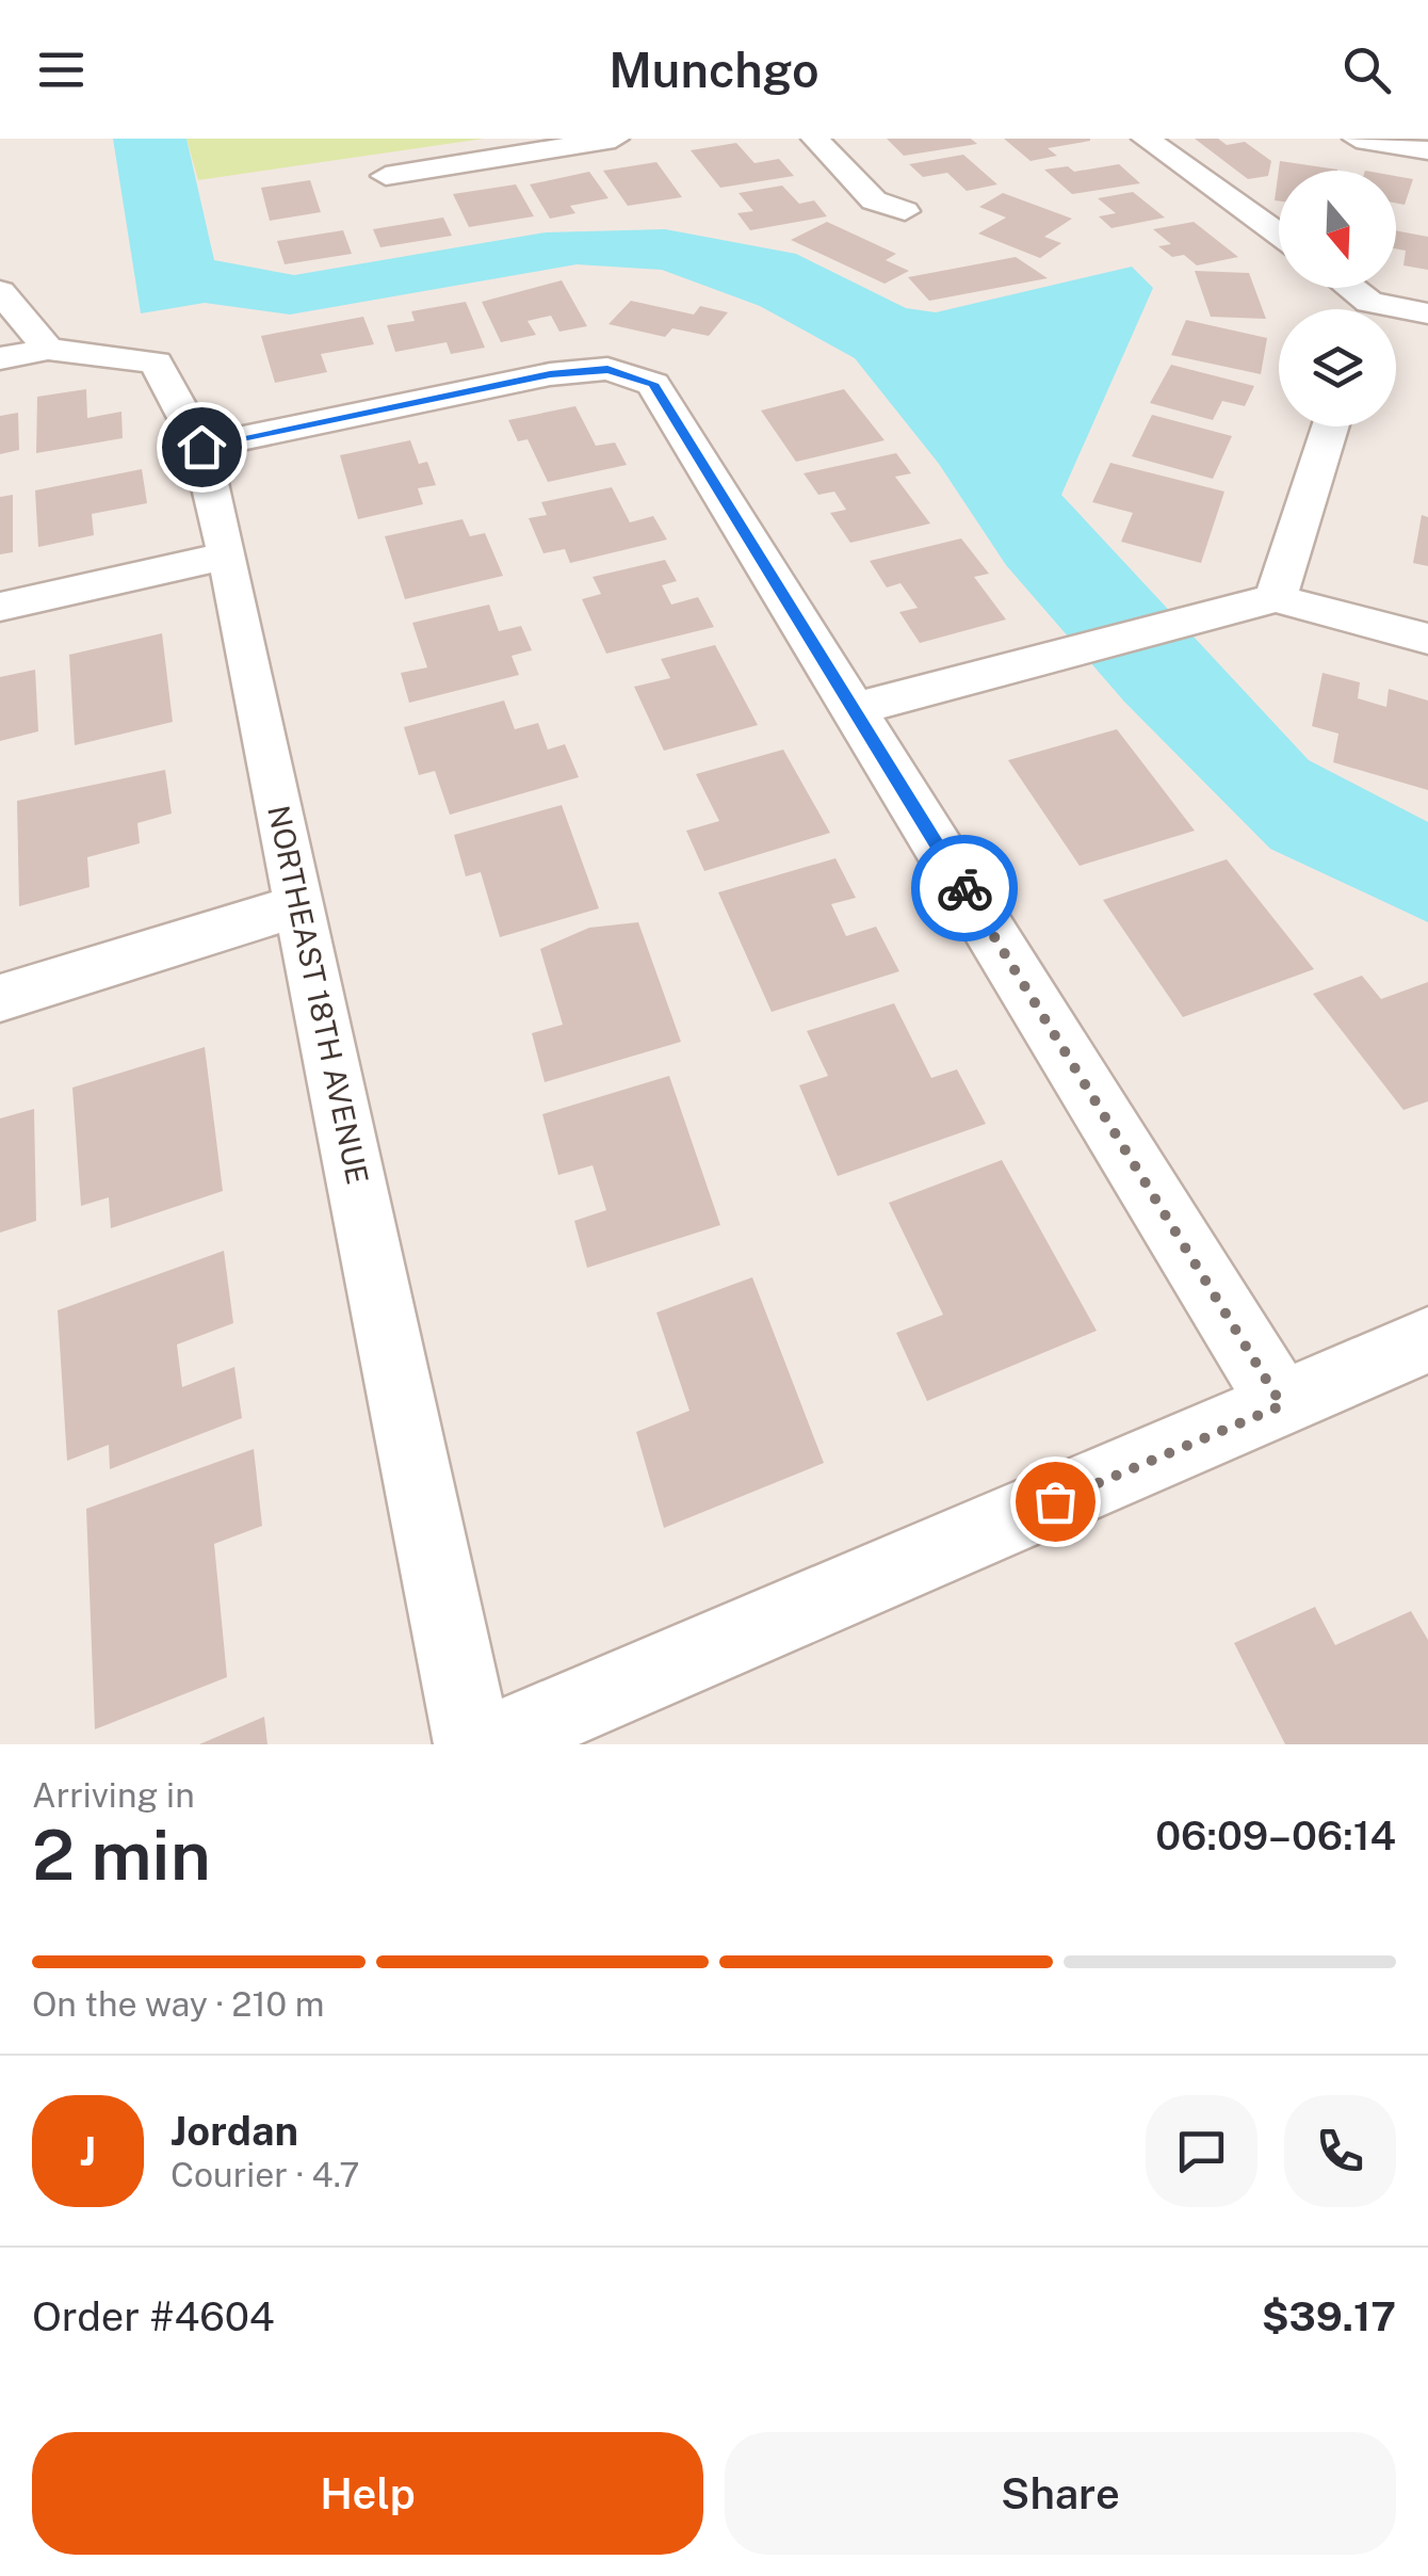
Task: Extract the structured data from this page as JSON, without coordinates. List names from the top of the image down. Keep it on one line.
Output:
{"streets":{"street":["NORTHEAST 18TH AVENUE"]},"north":"bottom","page":{"header":"Munchgo","heading":["2 min","Arriving in","06:09–06:14"],"panel":["Jordan","Courier · 4.7","Order #4604","$39.17"],"bar":"On the way · 210 m","round":"J","buttons":["Help","Share"]}}
